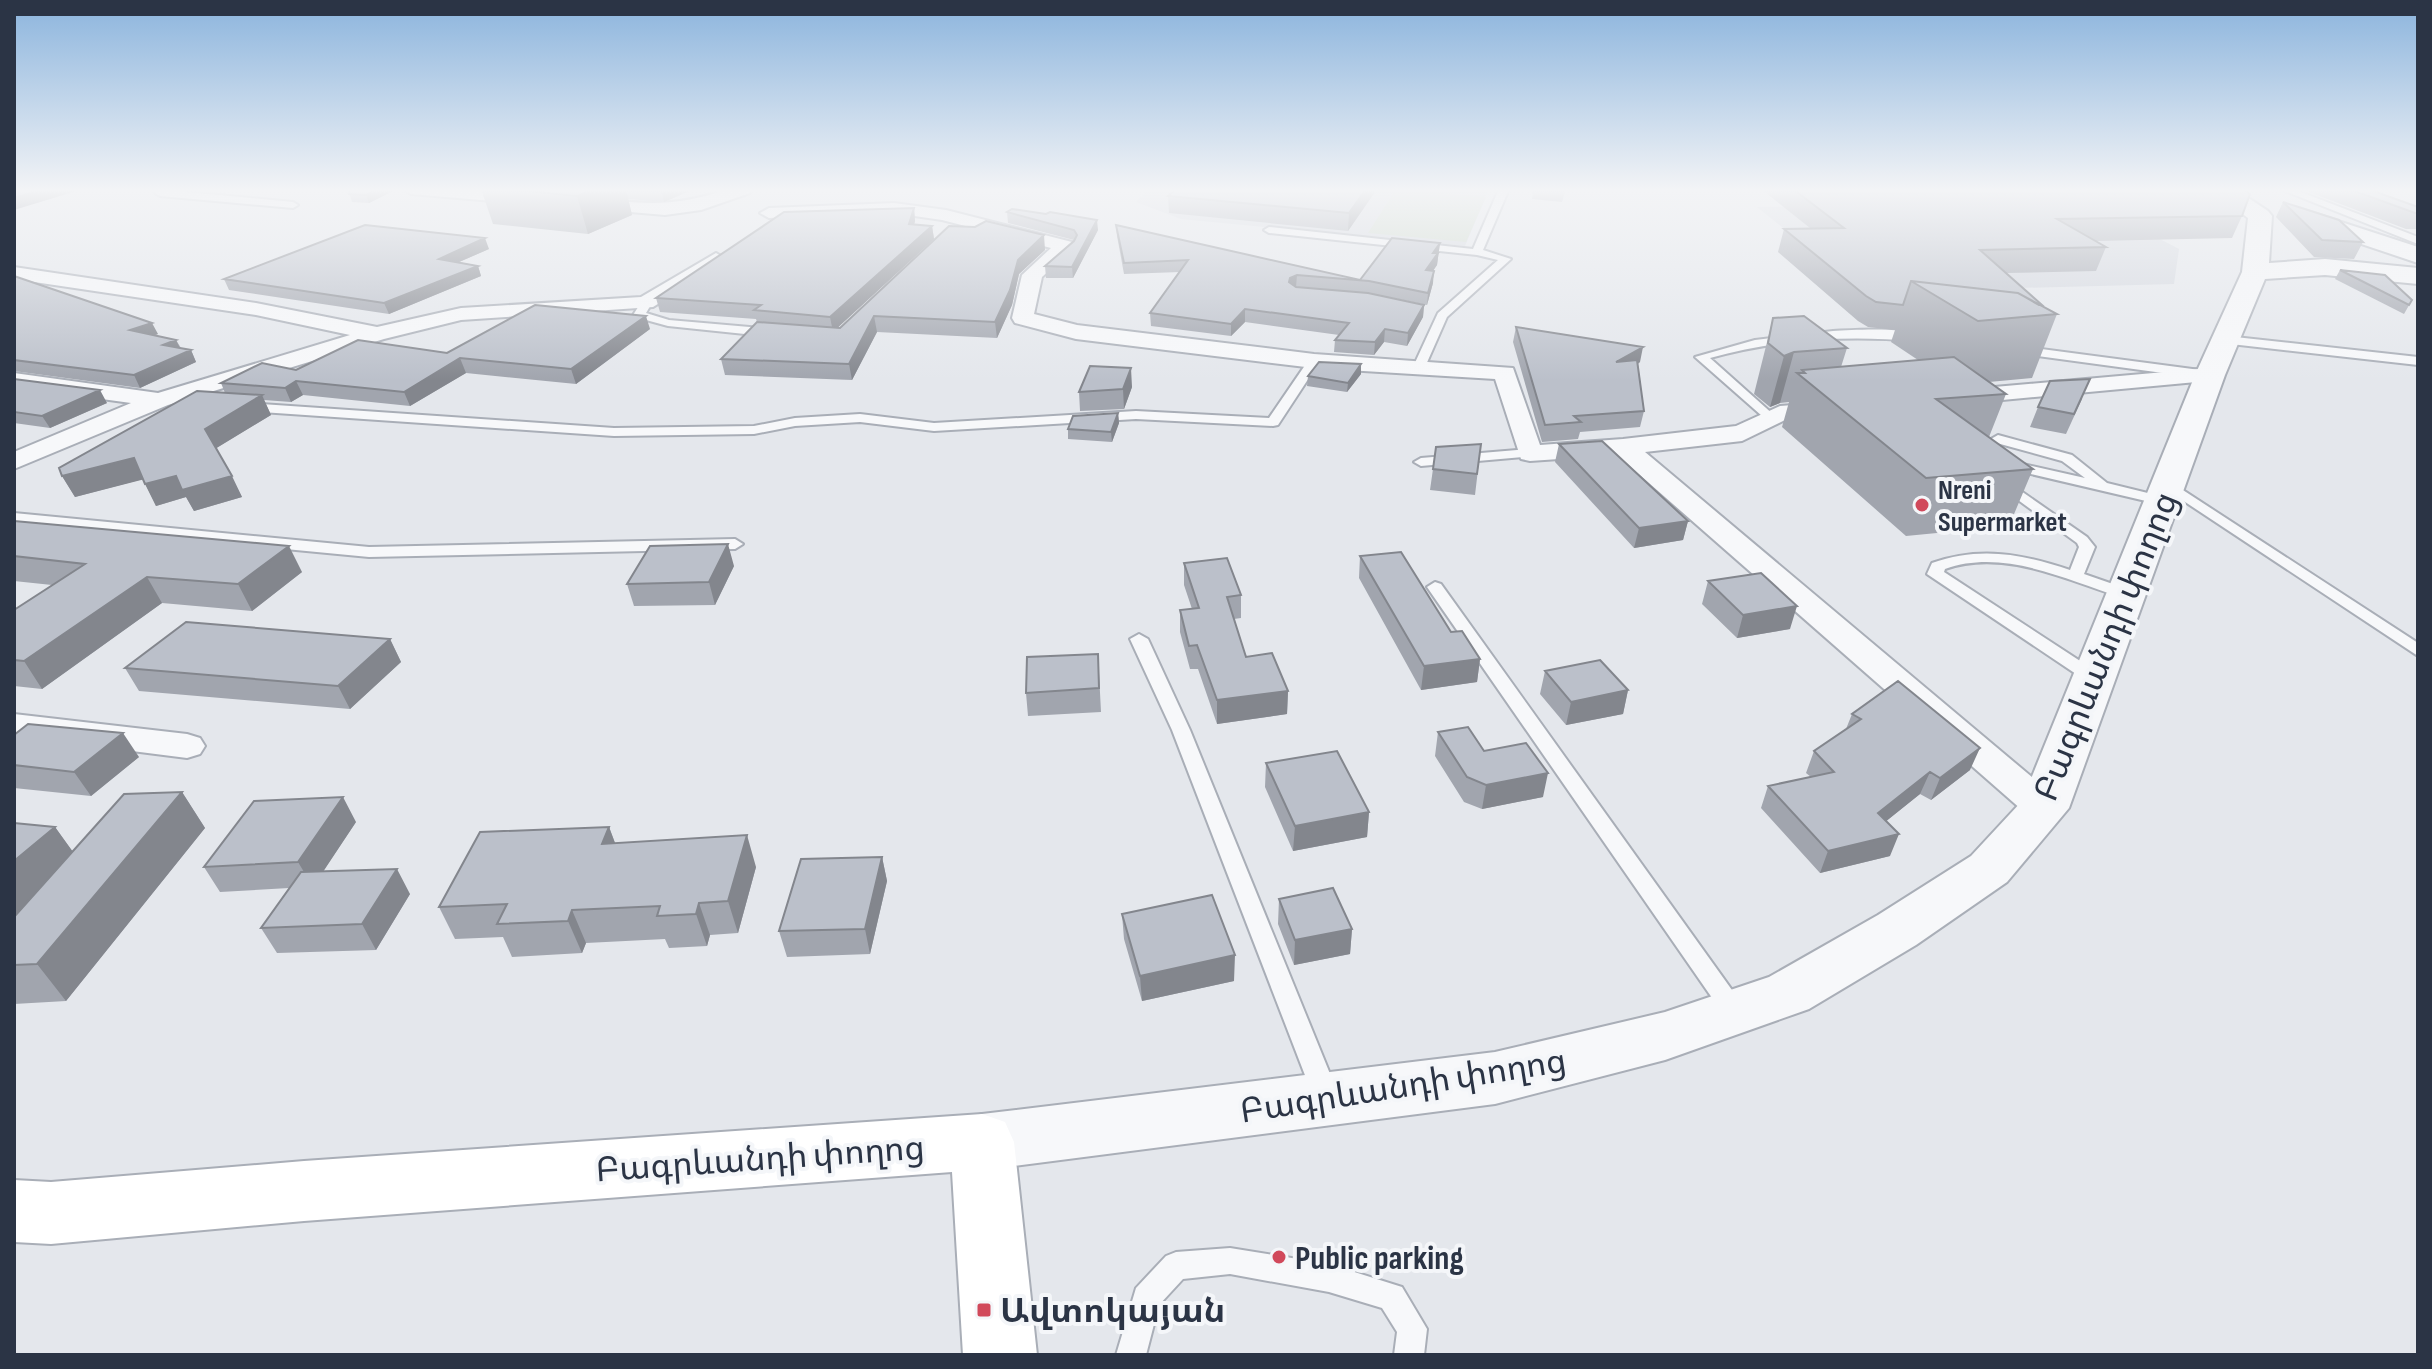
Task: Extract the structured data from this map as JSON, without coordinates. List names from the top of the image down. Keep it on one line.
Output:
{"streets":{"main road":["Բագրևանդի փողոց"]},"places":{"other":["Nreni Supermarket","Public parking"],"transit":["Ավտոկայան"]}}
